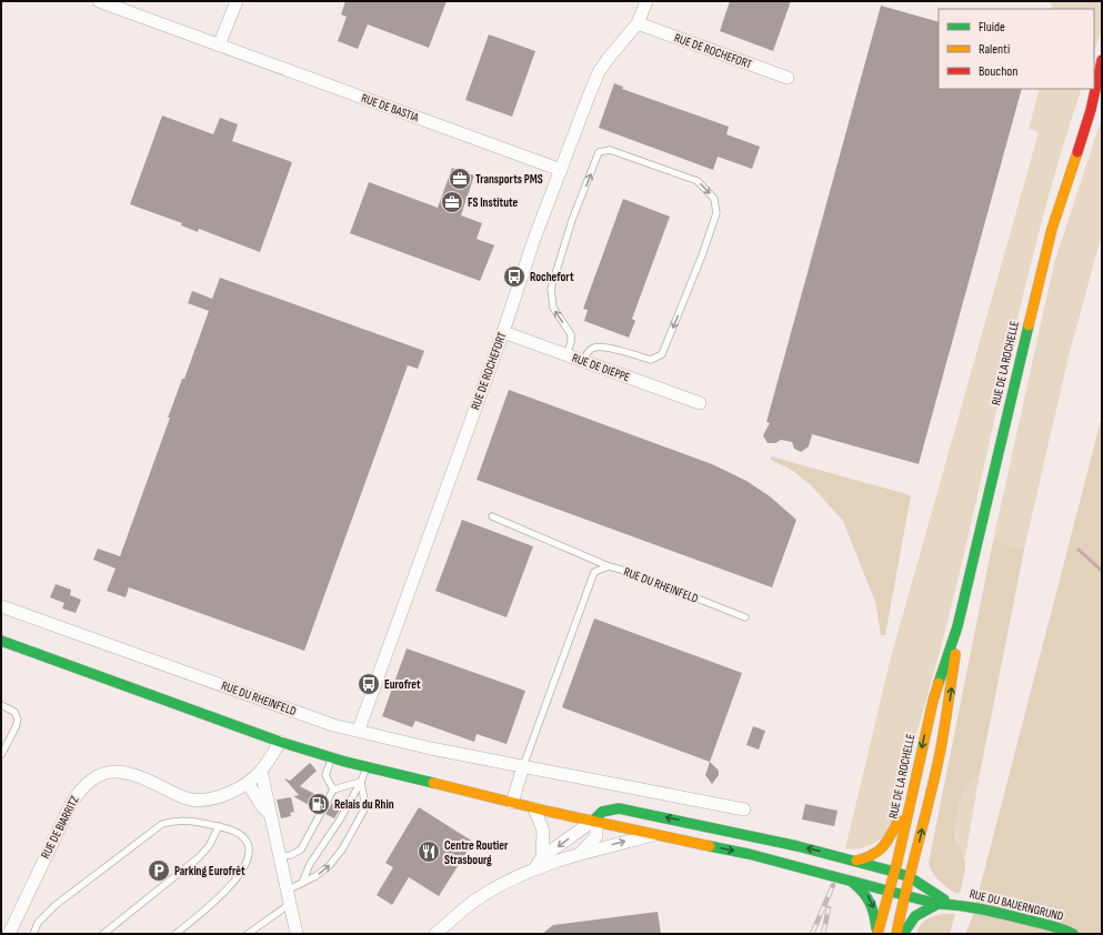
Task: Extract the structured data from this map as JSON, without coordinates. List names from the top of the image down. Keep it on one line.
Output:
{"streets":{"street":["RUE DE ROCHEFORT","RUE DE BASTIA","RUE DE LA ROCHELLE","RUE DE DIEPPE","RUE DU RHEINFELD","RUE DE BIARRITZ","RUE DU BAUERNGRUND"]},"crossings":[["RUE DE ROCHEFORT","RUE DE BASTIA"],["RUE DE ROCHEFORT","RUE DE DIEPPE"],["RUE DE ROCHEFORT","RUE DU RHEINFELD"],["RUE DE LA ROCHELLE","RUE DU BAUERNGRUND"]],"places":{"office":["Transports PMS","FS Institute"],"bus stop":["Rochefort","Eurofret"],"fuel station":["Relais du Rhin"],"restaurant":["Centre Routier Strasbourg"],"parking":["Parking Eurofrêt"]},"legend":["Fluide","Ralenti","Bouchon"]}
